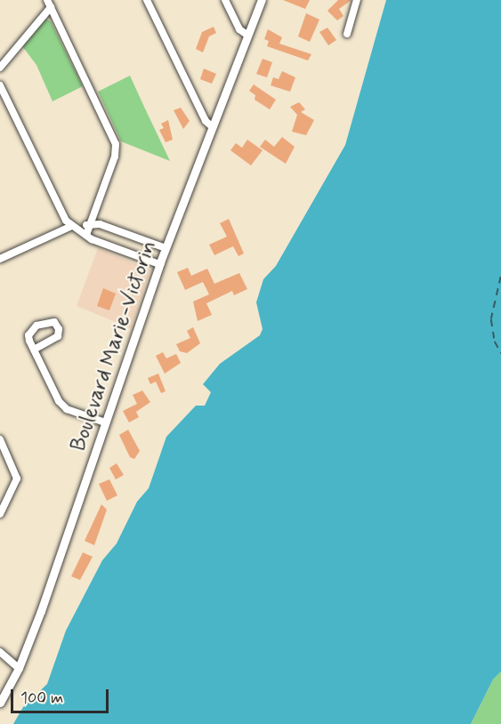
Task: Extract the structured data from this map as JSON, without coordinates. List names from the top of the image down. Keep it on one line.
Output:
{"streets":{"street":["Boulevard Marie-Victorin"]},"scale_bar":"100 m"}
